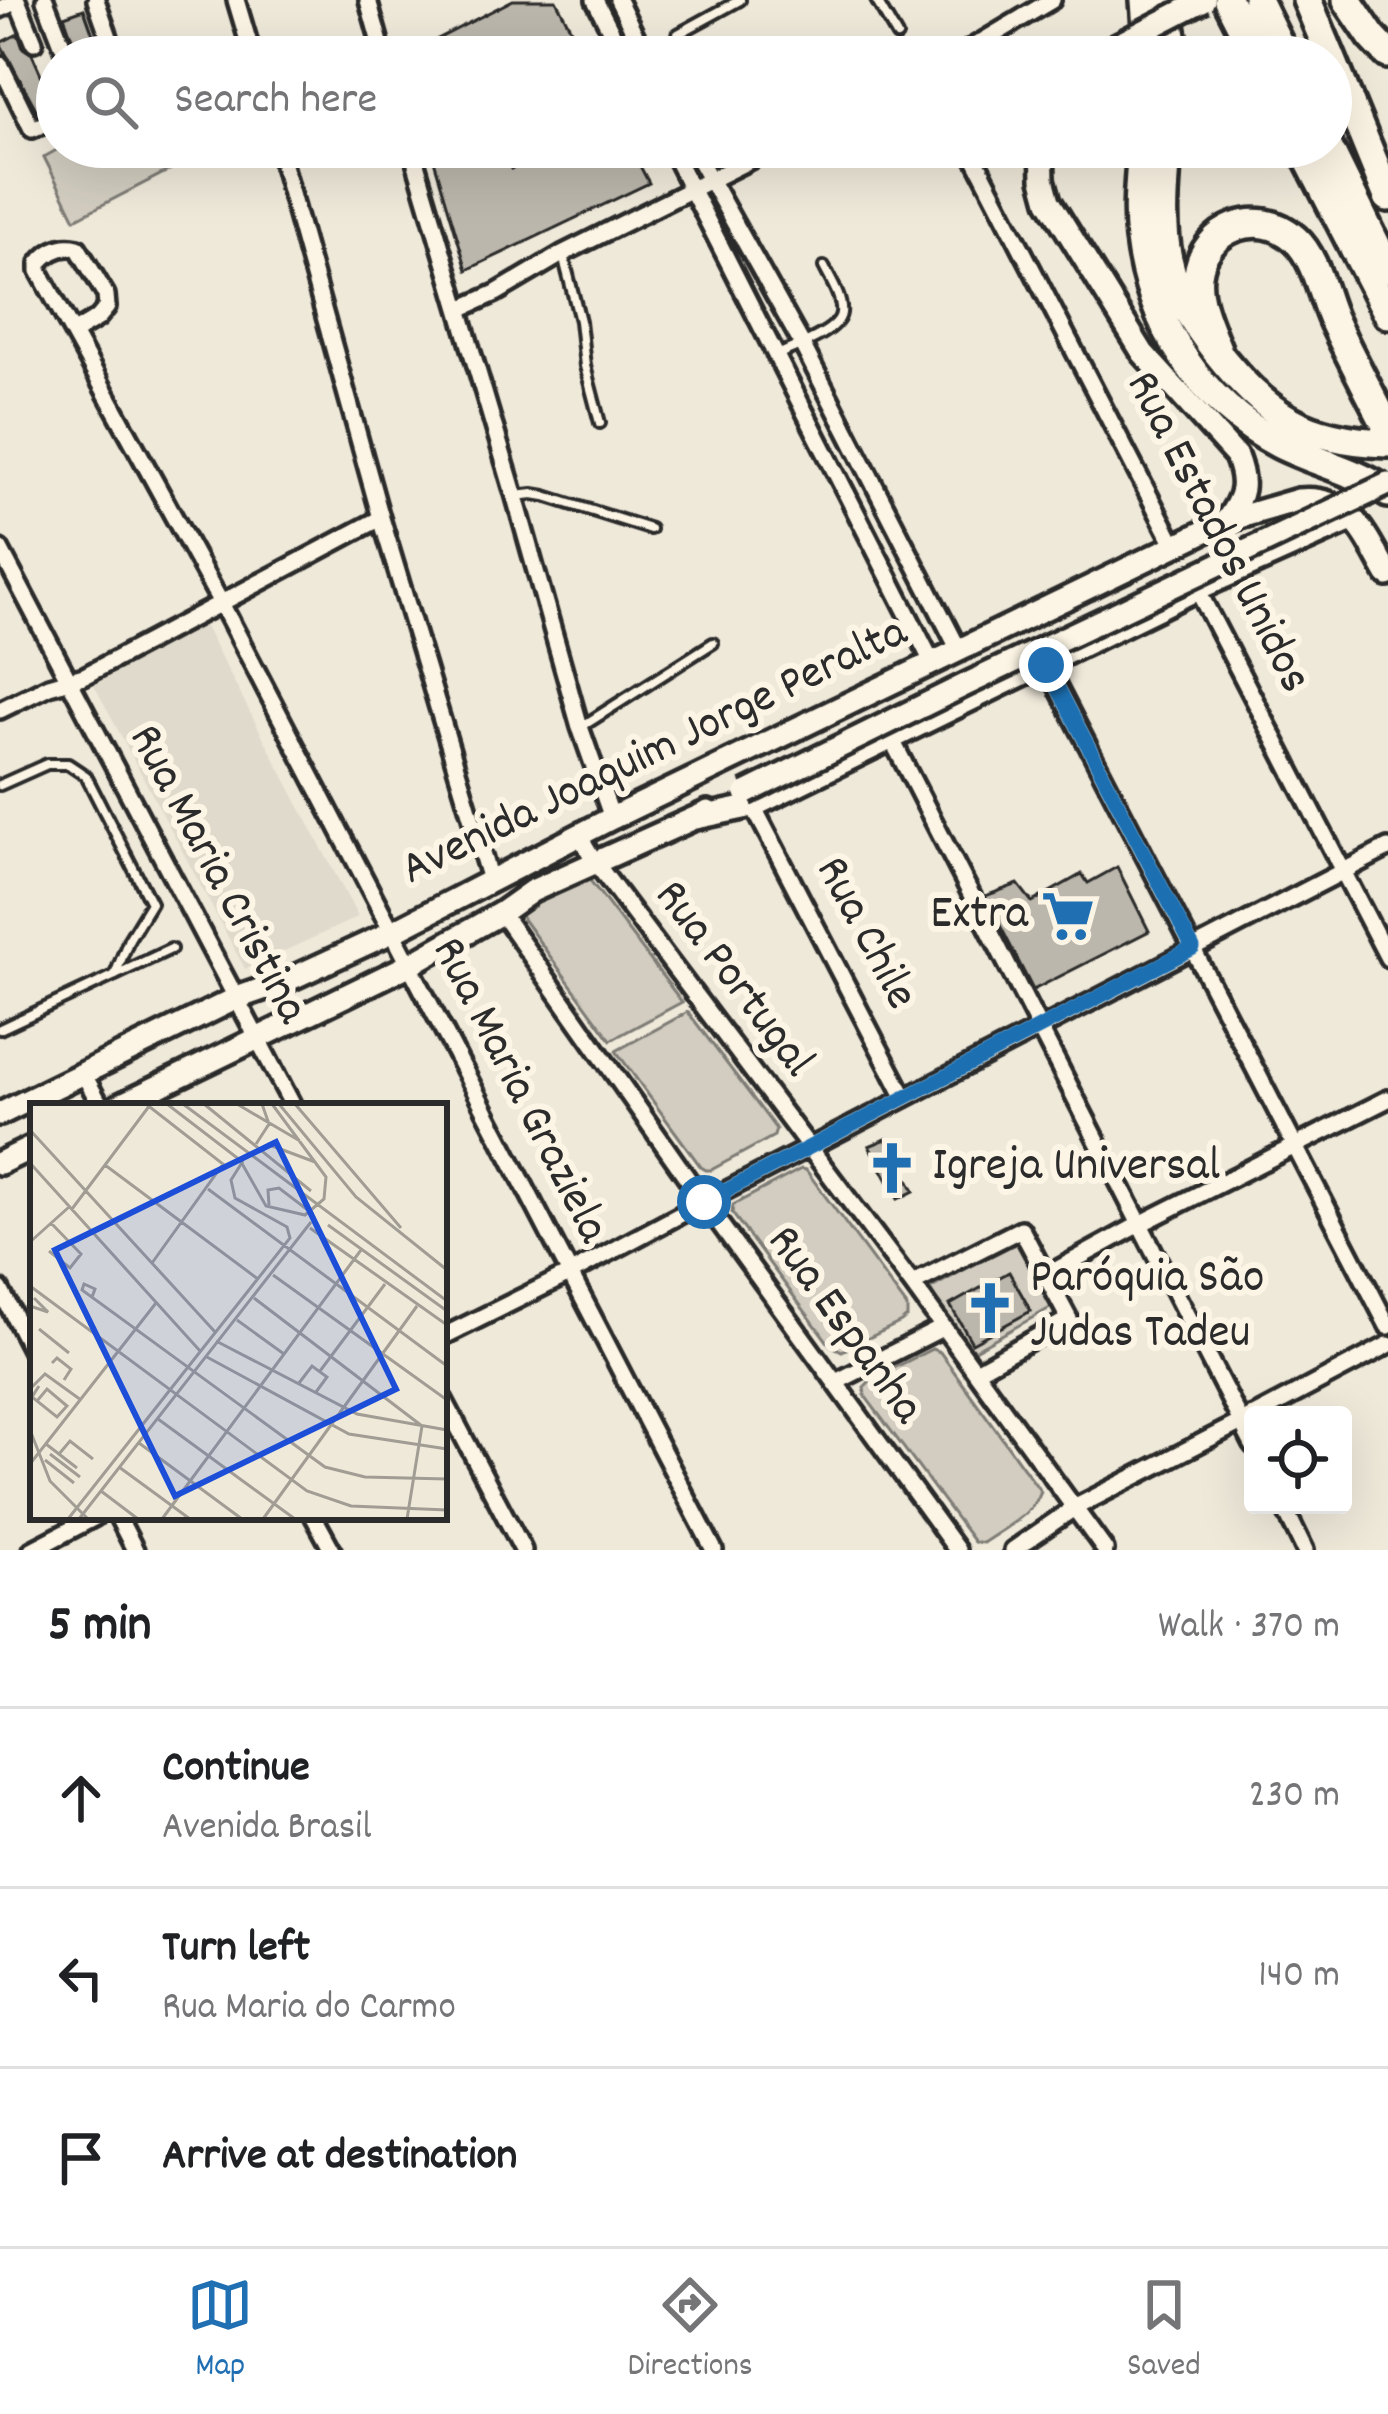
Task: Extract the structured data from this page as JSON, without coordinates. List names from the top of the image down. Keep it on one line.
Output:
{"streets":{"street":["Rua Estados Unidos","Avenida Joaquim Jorge Peralta","Rua Maria Cristina","Rua Chile","Rua Portugal","Rua Maria Graziela","Rua Espanha"]},"crossings":[["Rua Estados Unidos","Avenida Joaquim Jorge Peralta"],["Avenida Joaquim Jorge Peralta","Rua Maria Cristina"],["Avenida Joaquim Jorge Peralta","Rua Chile"],["Avenida Joaquim Jorge Peralta","Rua Portugal"],["Avenida Joaquim Jorge Peralta","Rua Maria Graziela"],["Avenida Joaquim Jorge Peralta","Rua Espanha"]],"places":{"supermarket":["Extra"],"church":["Igreja Universal","Paróquia São Judas Tadeu"]},"page":{"search":"Search here","heading":["5 min","Walk · 370 m"],"list":[["Continue","Avenida Brasil","230 m"],["Turn left","Rua Maria do Carmo","140 m"],"Arrive at destination"],"nav":["Map","Directions","Saved"]}}
